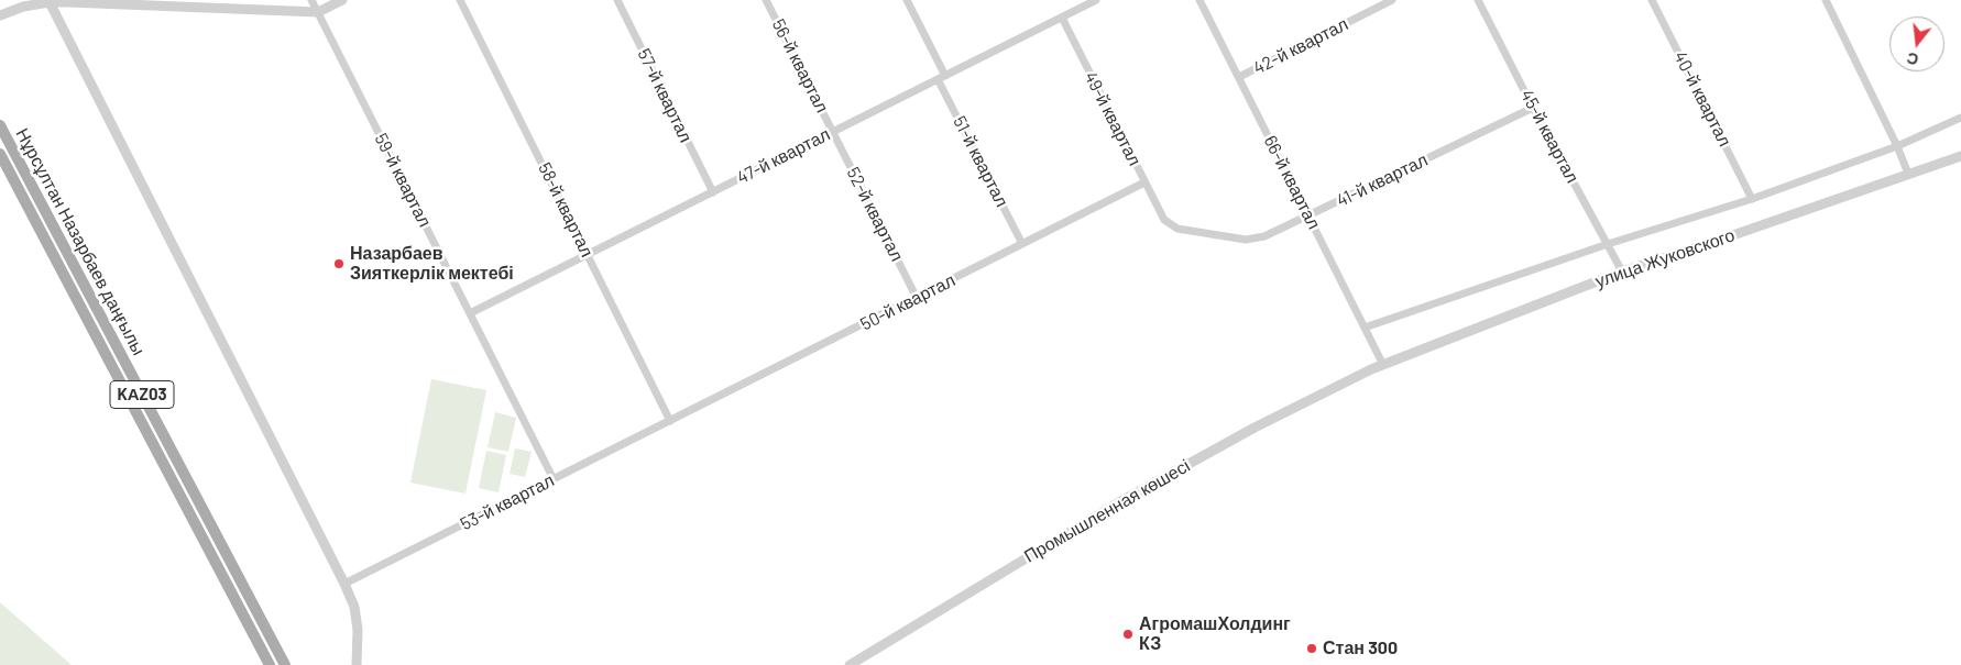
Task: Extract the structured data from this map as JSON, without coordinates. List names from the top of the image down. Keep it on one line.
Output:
{"streets":{"main road":["Нұрсұлтан Назарбаев даңғылы","KАZ03"],"street":["42-й квартал","56-й квартал","57-й квартал","40-й квартал","49-й квартал","45-й квартал","47-й квартал","51-й квартал","59-й квартал","41-й квартал","66-й квартал","58-й квартал","52-й квартал","улица Жуковского","50-й квартал","53-й квартал","Промышленная көшесі"]},"crossings":[["42-й квартал","66-й квартал"],["56-й квартал","47-й квартал"],["56-й квартал","52-й квартал"],["57-й квартал","47-й квартал"],["49-й квартал","47-й квартал"],["49-й квартал","41-й квартал"],["49-й квартал","50-й квартал"],["45-й квартал","41-й квартал"],["45-й квартал","улица Жуковского"],["47-й квартал","51-й квартал"],["47-й квартал","59-й квартал"],["47-й квартал","58-й квартал"],["47-й квартал","52-й квартал"],["51-й квартал","50-й квартал"],["59-й квартал","53-й квартал"],["41-й квартал","66-й квартал"],["66-й квартал","улица Жуковского"],["58-й квартал","50-й квартал"],["58-й квартал","53-й квартал"],["52-й квартал","50-й квартал"],["улица Жуковского","Промышленная көшесі"],["50-й квартал","53-й квартал"]],"places":["Назарбаев Зияткерлік мектебі","АгромашХолдинг КЗ","Стан 300"],"north":"bottom"}
